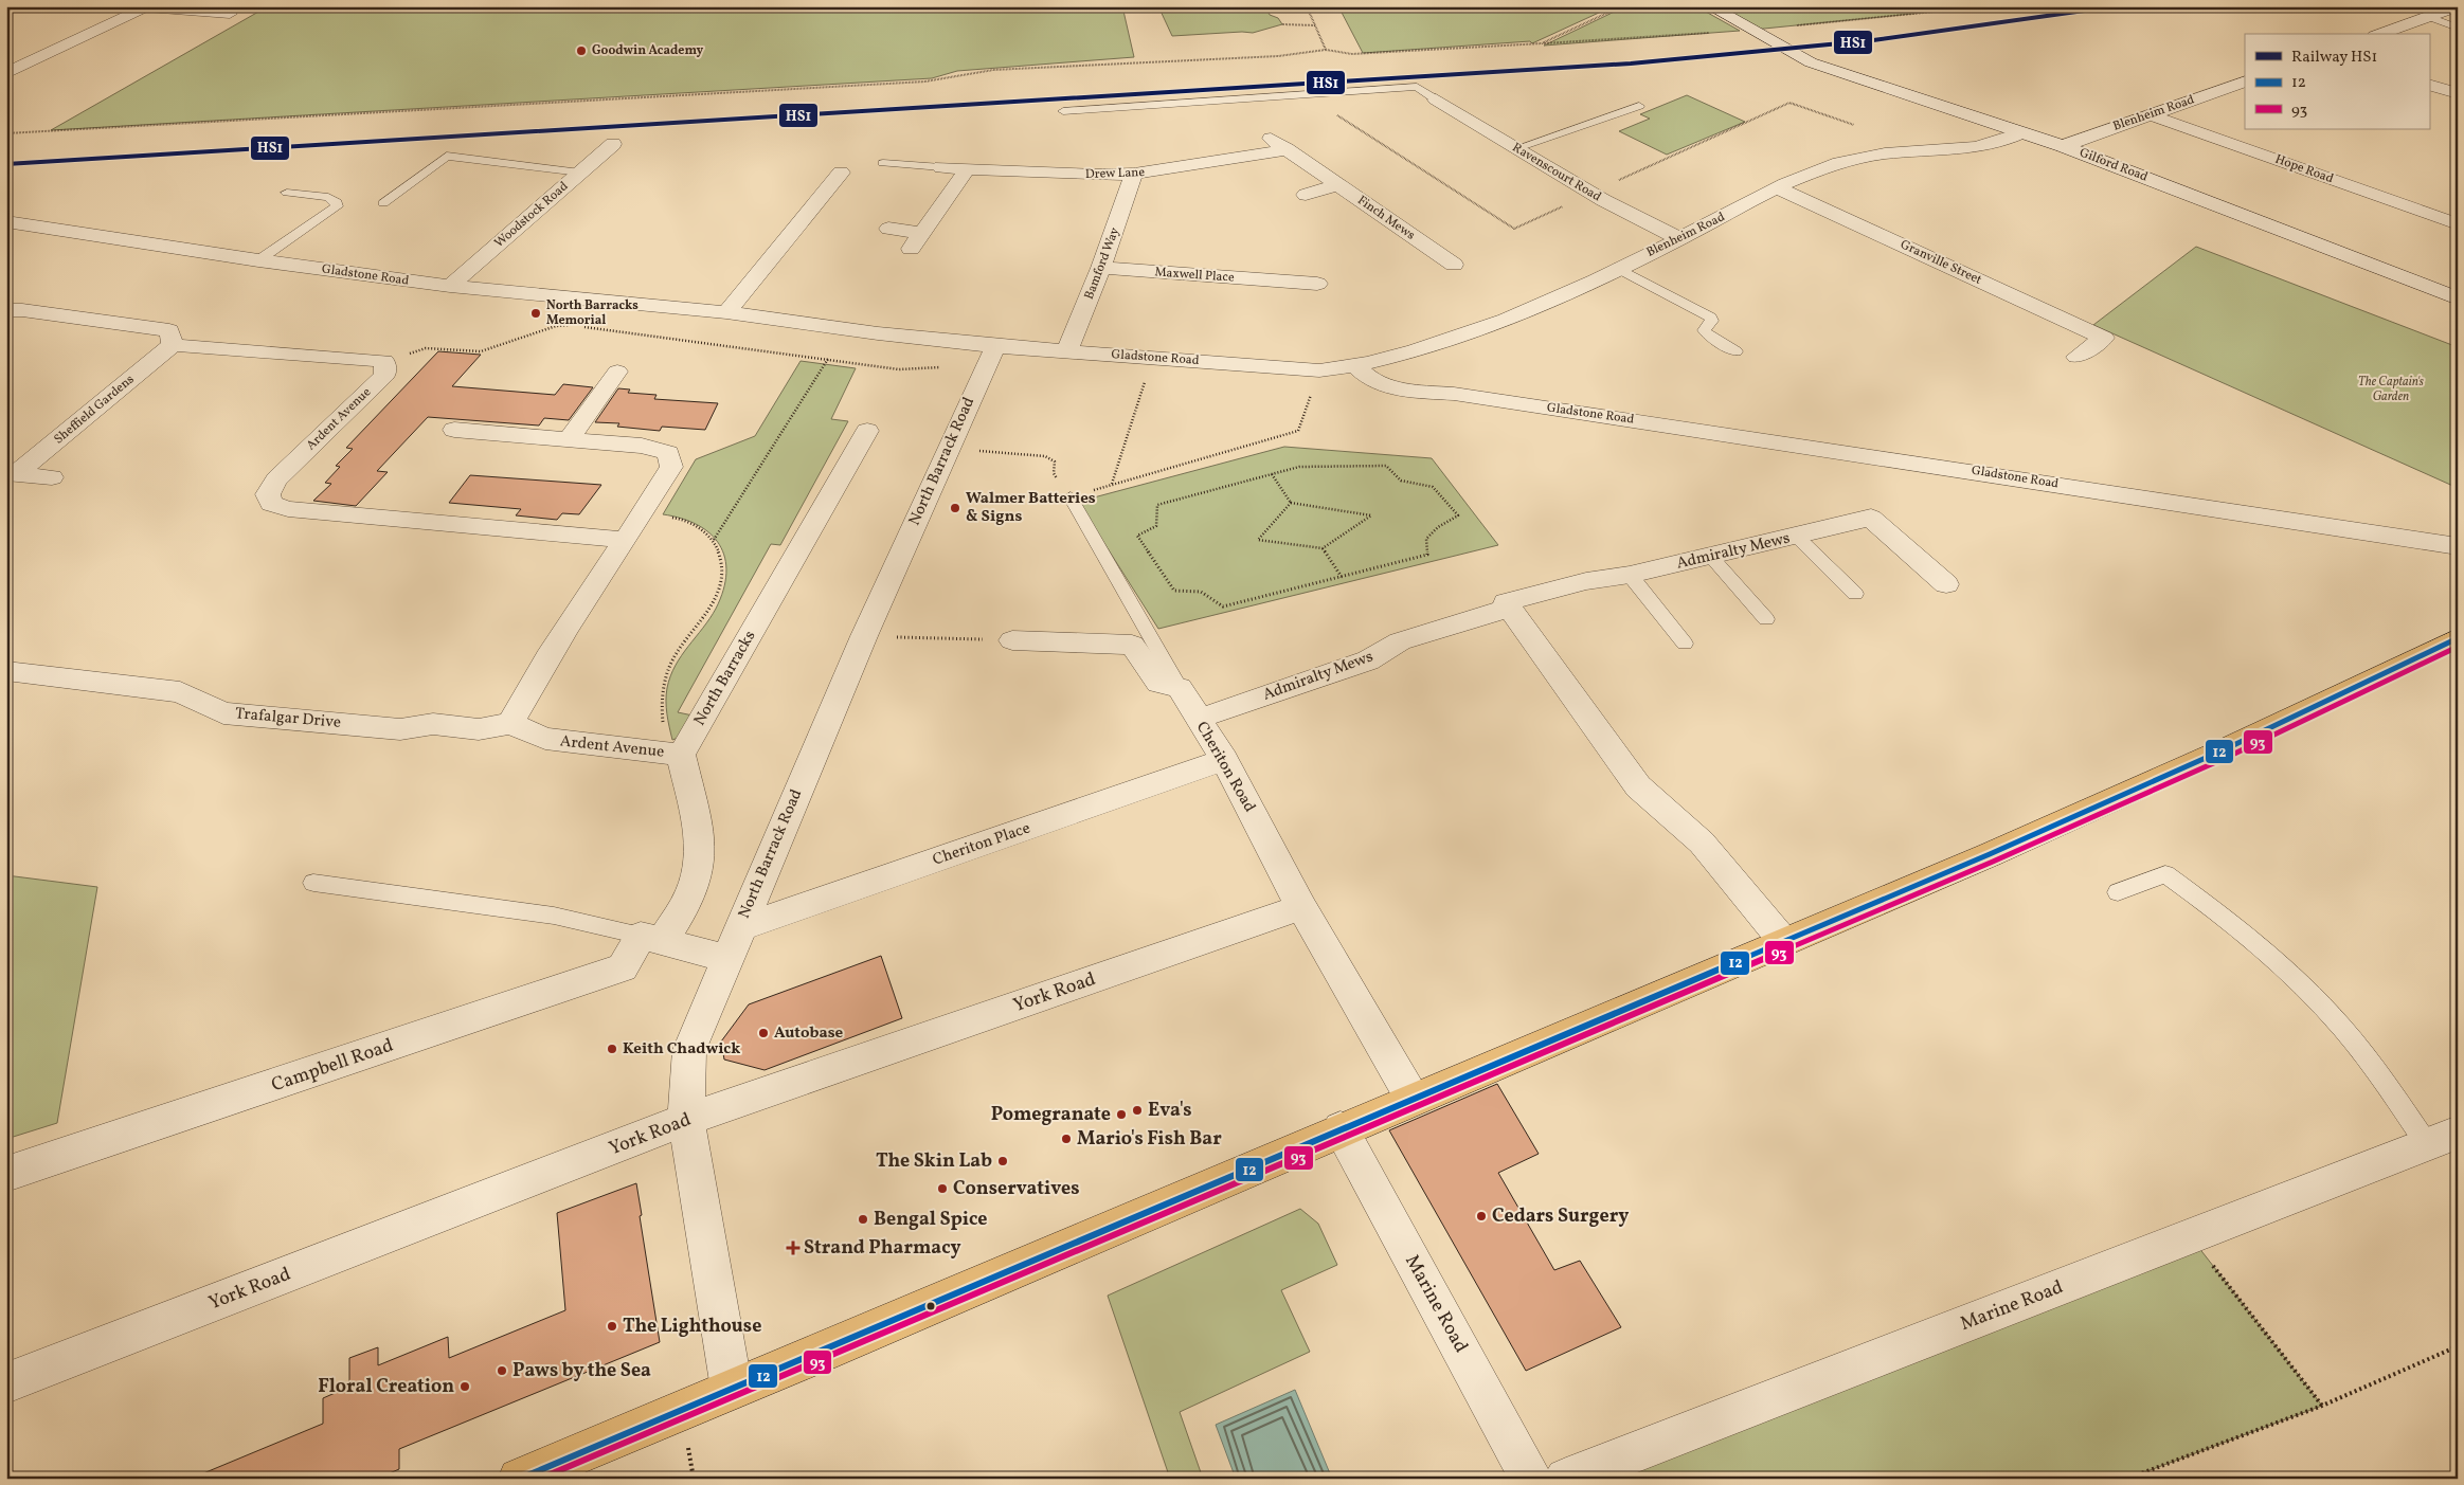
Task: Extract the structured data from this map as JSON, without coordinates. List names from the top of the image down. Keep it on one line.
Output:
{"streets":{"street":["Blenheim Road","Gilford Road","Hope Road","Ravenscourt Road","Drew Lane","Woodstock Road","Finch Mews","Granville Street","Bamford Way","Gladstone Road","Maxwell Place","Sheffield Gardens","Ardent Avenue","North Barrack Road","Admiralty Mews","North Barracks","Trafalgar Drive","Cheriton Road","Cheriton Place","York Road","Campbell Road","Marine Road"]},"crossings":[["Blenheim Road","Gilford Road"],["Blenheim Road","Hope Road"],["Blenheim Road","Ravenscourt Road"],["Blenheim Road","Granville Street"],["Blenheim Road","Gladstone Road"],["Drew Lane","Finch Mews"],["Drew Lane","Bamford Way"],["Woodstock Road","Gladstone Road"],["Bamford Way","Gladstone Road"],["Bamford Way","Maxwell Place"],["Gladstone Road","North Barrack Road"],["Ardent Avenue","North Barracks"],["Ardent Avenue","Trafalgar Drive"],["North Barrack Road","Cheriton Place"],["North Barrack Road","York Road"],["Cheriton Road","Cheriton Place"],["Cheriton Road","York Road"]],"parks":["The Captain's Garden"],"places":{"other":["Goodwin Academy","North Barracks Memorial","Walmer Batteries & Signs","Autobase","Keith Chadwick","Eva's","Pomegranate","Mario's Fish Bar","The Skin Lab","Conservatives","Cedars Surgery","Bengal Spice","The Lighthouse","Paws by the Sea","Floral Creation"],"health":["Strand Pharmacy"]},"lines":["rail line HS1","transit line 12","transit line 93"],"legend":["Railway HS1","12","93"]}
